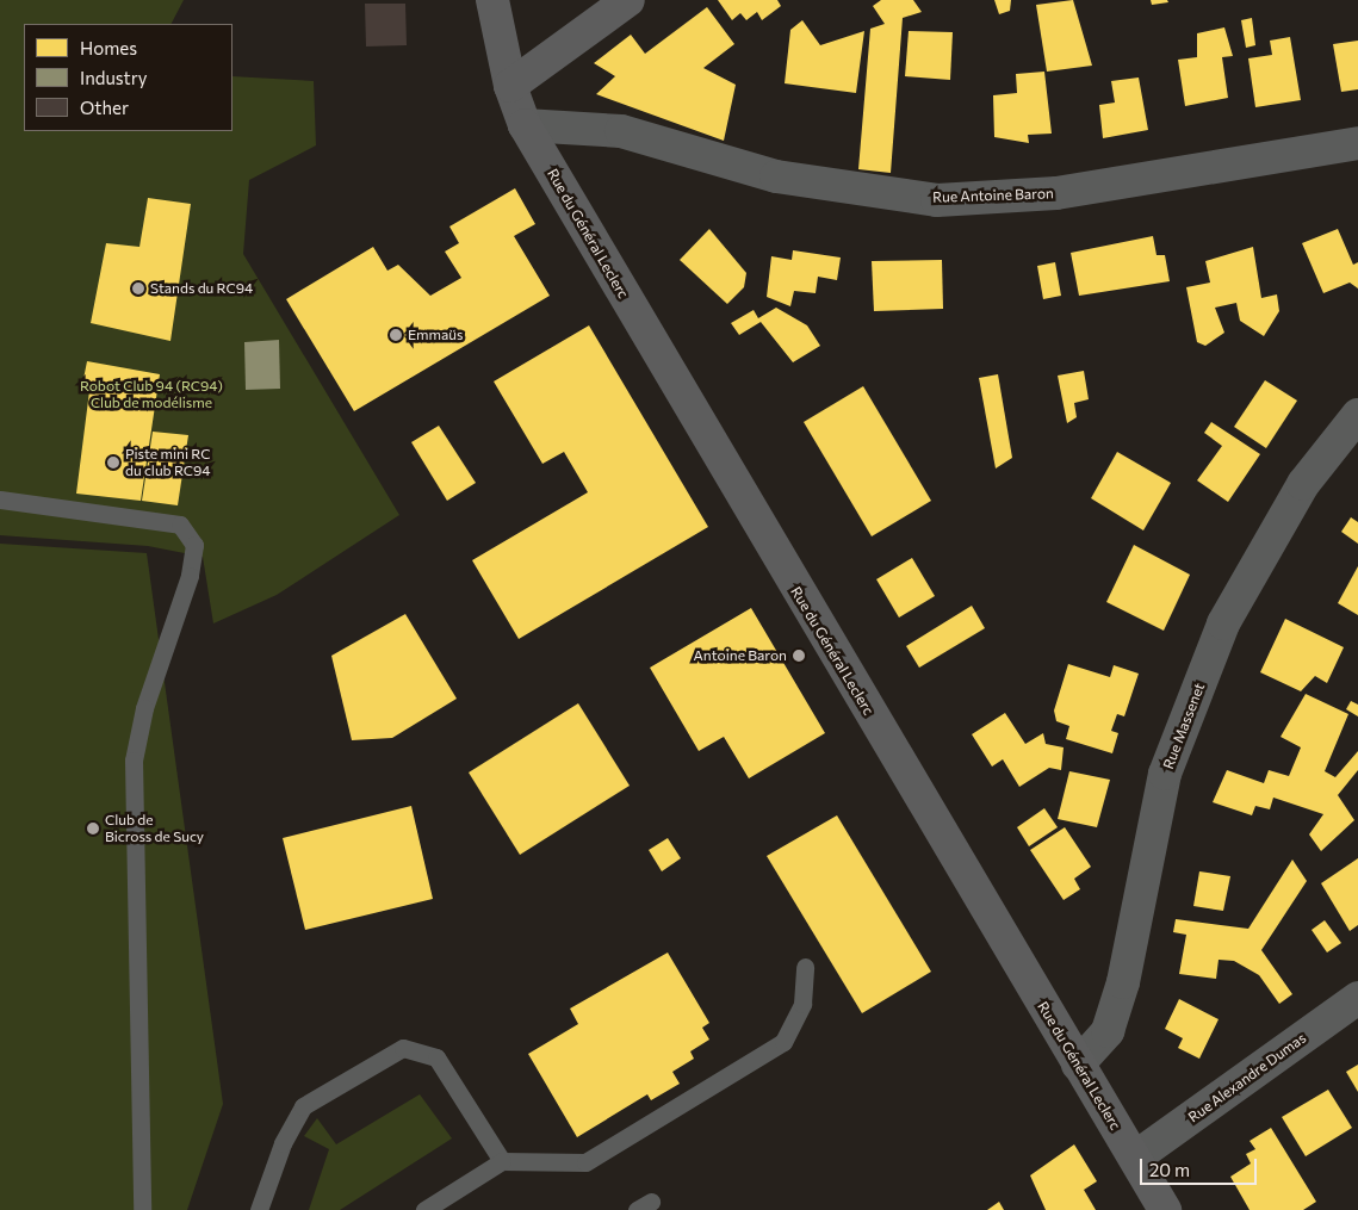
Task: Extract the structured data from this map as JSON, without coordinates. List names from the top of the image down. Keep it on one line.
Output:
{"streets":{"main road":["Rue du Général Leclerc"],"street":["Rue Antoine Baron","Rue Massenet","Rue Alexandre Dumas"]},"crossings":[["Rue Antoine Baron","Rue du Général Leclerc"],["Rue du Général Leclerc","Rue Massenet"],["Rue du Général Leclerc","Rue Alexandre Dumas"]],"parks":["Robot Club 94 (RC94) Club de modélisme"],"places":["Stands du RC94","Emmaüs","Piste mini RC du club RC94","Antoine Baron","Club de Bicross de Sucy"],"legend":["Homes","Industry","Other"],"scale_bar":"20 m"}
